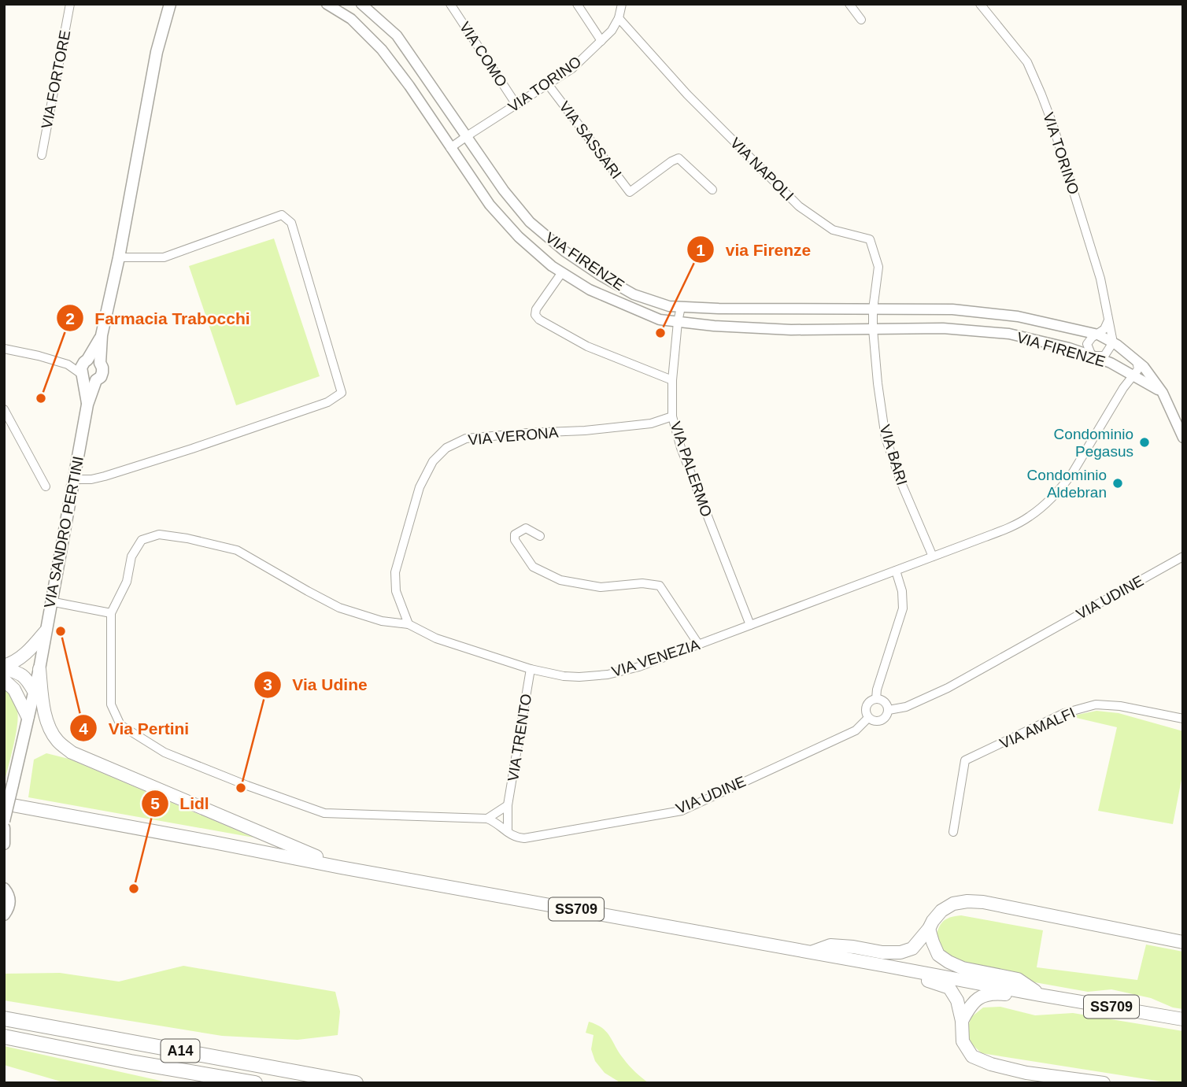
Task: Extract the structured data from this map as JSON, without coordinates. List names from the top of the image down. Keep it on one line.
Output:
{"streets":{"highway":["SS709","A14"],"main road":["VIA SANDRO PERTINI"],"street":["VIA COMO","VIA FORTORE","VIA TORINO","VIA SASSARI","VIA NAPOLI","VIA FIRENZE","VIA VERONA","VIA BARI","VIA PALERMO","VIA UDINE","VIA VENEZIA","VIA AMALFI","VIA TRENTO"]},"crossings":[["VIA COMO","VIA TORINO"],["VIA TORINO","VIA SASSARI"],["VIA TORINO","VIA NAPOLI"],["VIA TORINO","VIA FIRENZE"],["VIA NAPOLI","VIA FIRENZE"],["VIA NAPOLI","VIA BARI"],["VIA FIRENZE","VIA BARI"],["VIA FIRENZE","VIA PALERMO"],["VIA FIRENZE","VIA VENEZIA"],["VIA VERONA","VIA PALERMO"],["VIA VERONA","VIA VENEZIA"],["VIA BARI","VIA VENEZIA"],["VIA PALERMO","VIA VENEZIA"],["VIA UDINE","VIA VENEZIA"],["VIA VENEZIA","VIA TRENTO"]],"places":["via Firenze","Farmacia Trabocchi","Condominio Pegasus","Condominio Aldebran","Via Pertini","Via Udine","Lidl"]}
